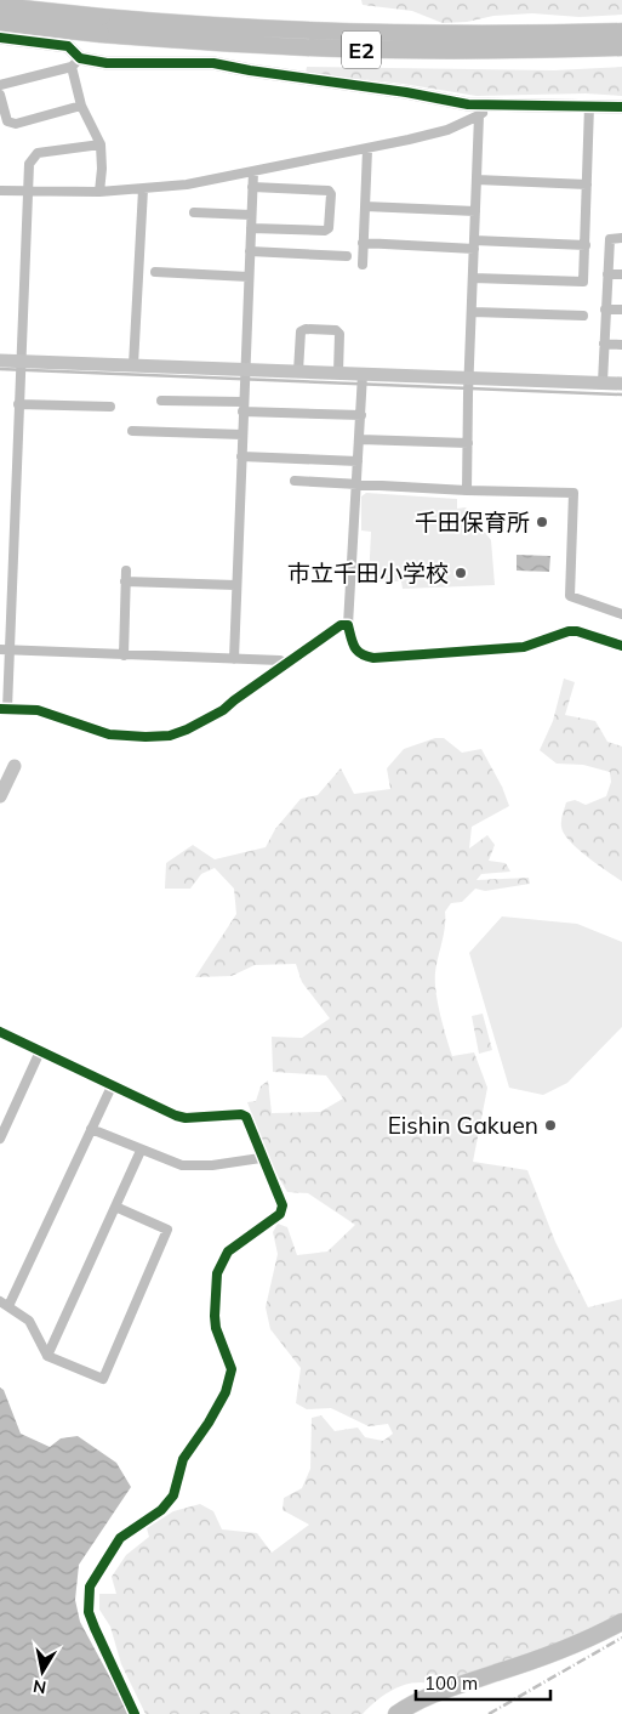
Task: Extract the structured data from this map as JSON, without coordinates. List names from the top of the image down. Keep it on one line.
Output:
{"streets":{"highway":["E2"]},"places":["千田保育所","市立千田小学校","Eishin Gakuen"],"scale_bar":"100 m","north":"bottom"}
